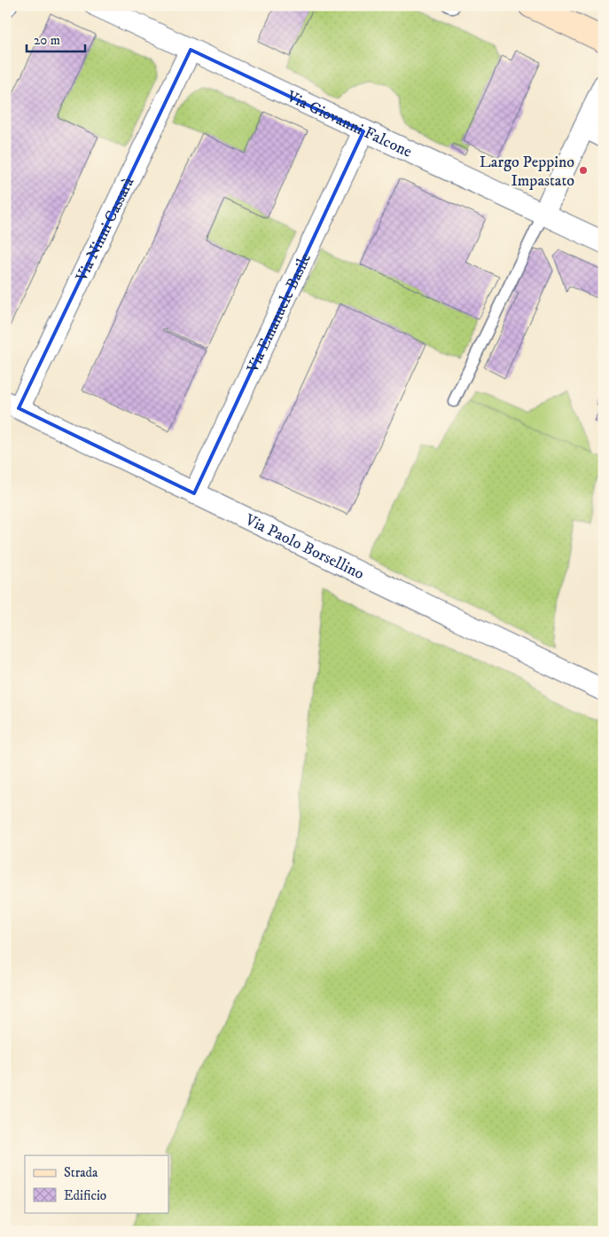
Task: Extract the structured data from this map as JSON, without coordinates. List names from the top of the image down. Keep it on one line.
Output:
{"streets":{"street":["Via Giovanni Falcone","Via Ninni Cassarà","Via Emanuele Basile","Via Paolo Borsellino"]},"crossings":[["Via Giovanni Falcone","Via Ninni Cassarà"],["Via Giovanni Falcone","Via Emanuele Basile"],["Via Ninni Cassarà","Via Paolo Borsellino"],["Via Emanuele Basile","Via Paolo Borsellino"]],"places":["Largo Peppino Impastato"],"legend":["Strada","Edificio"],"scale_bar":"20 m"}
